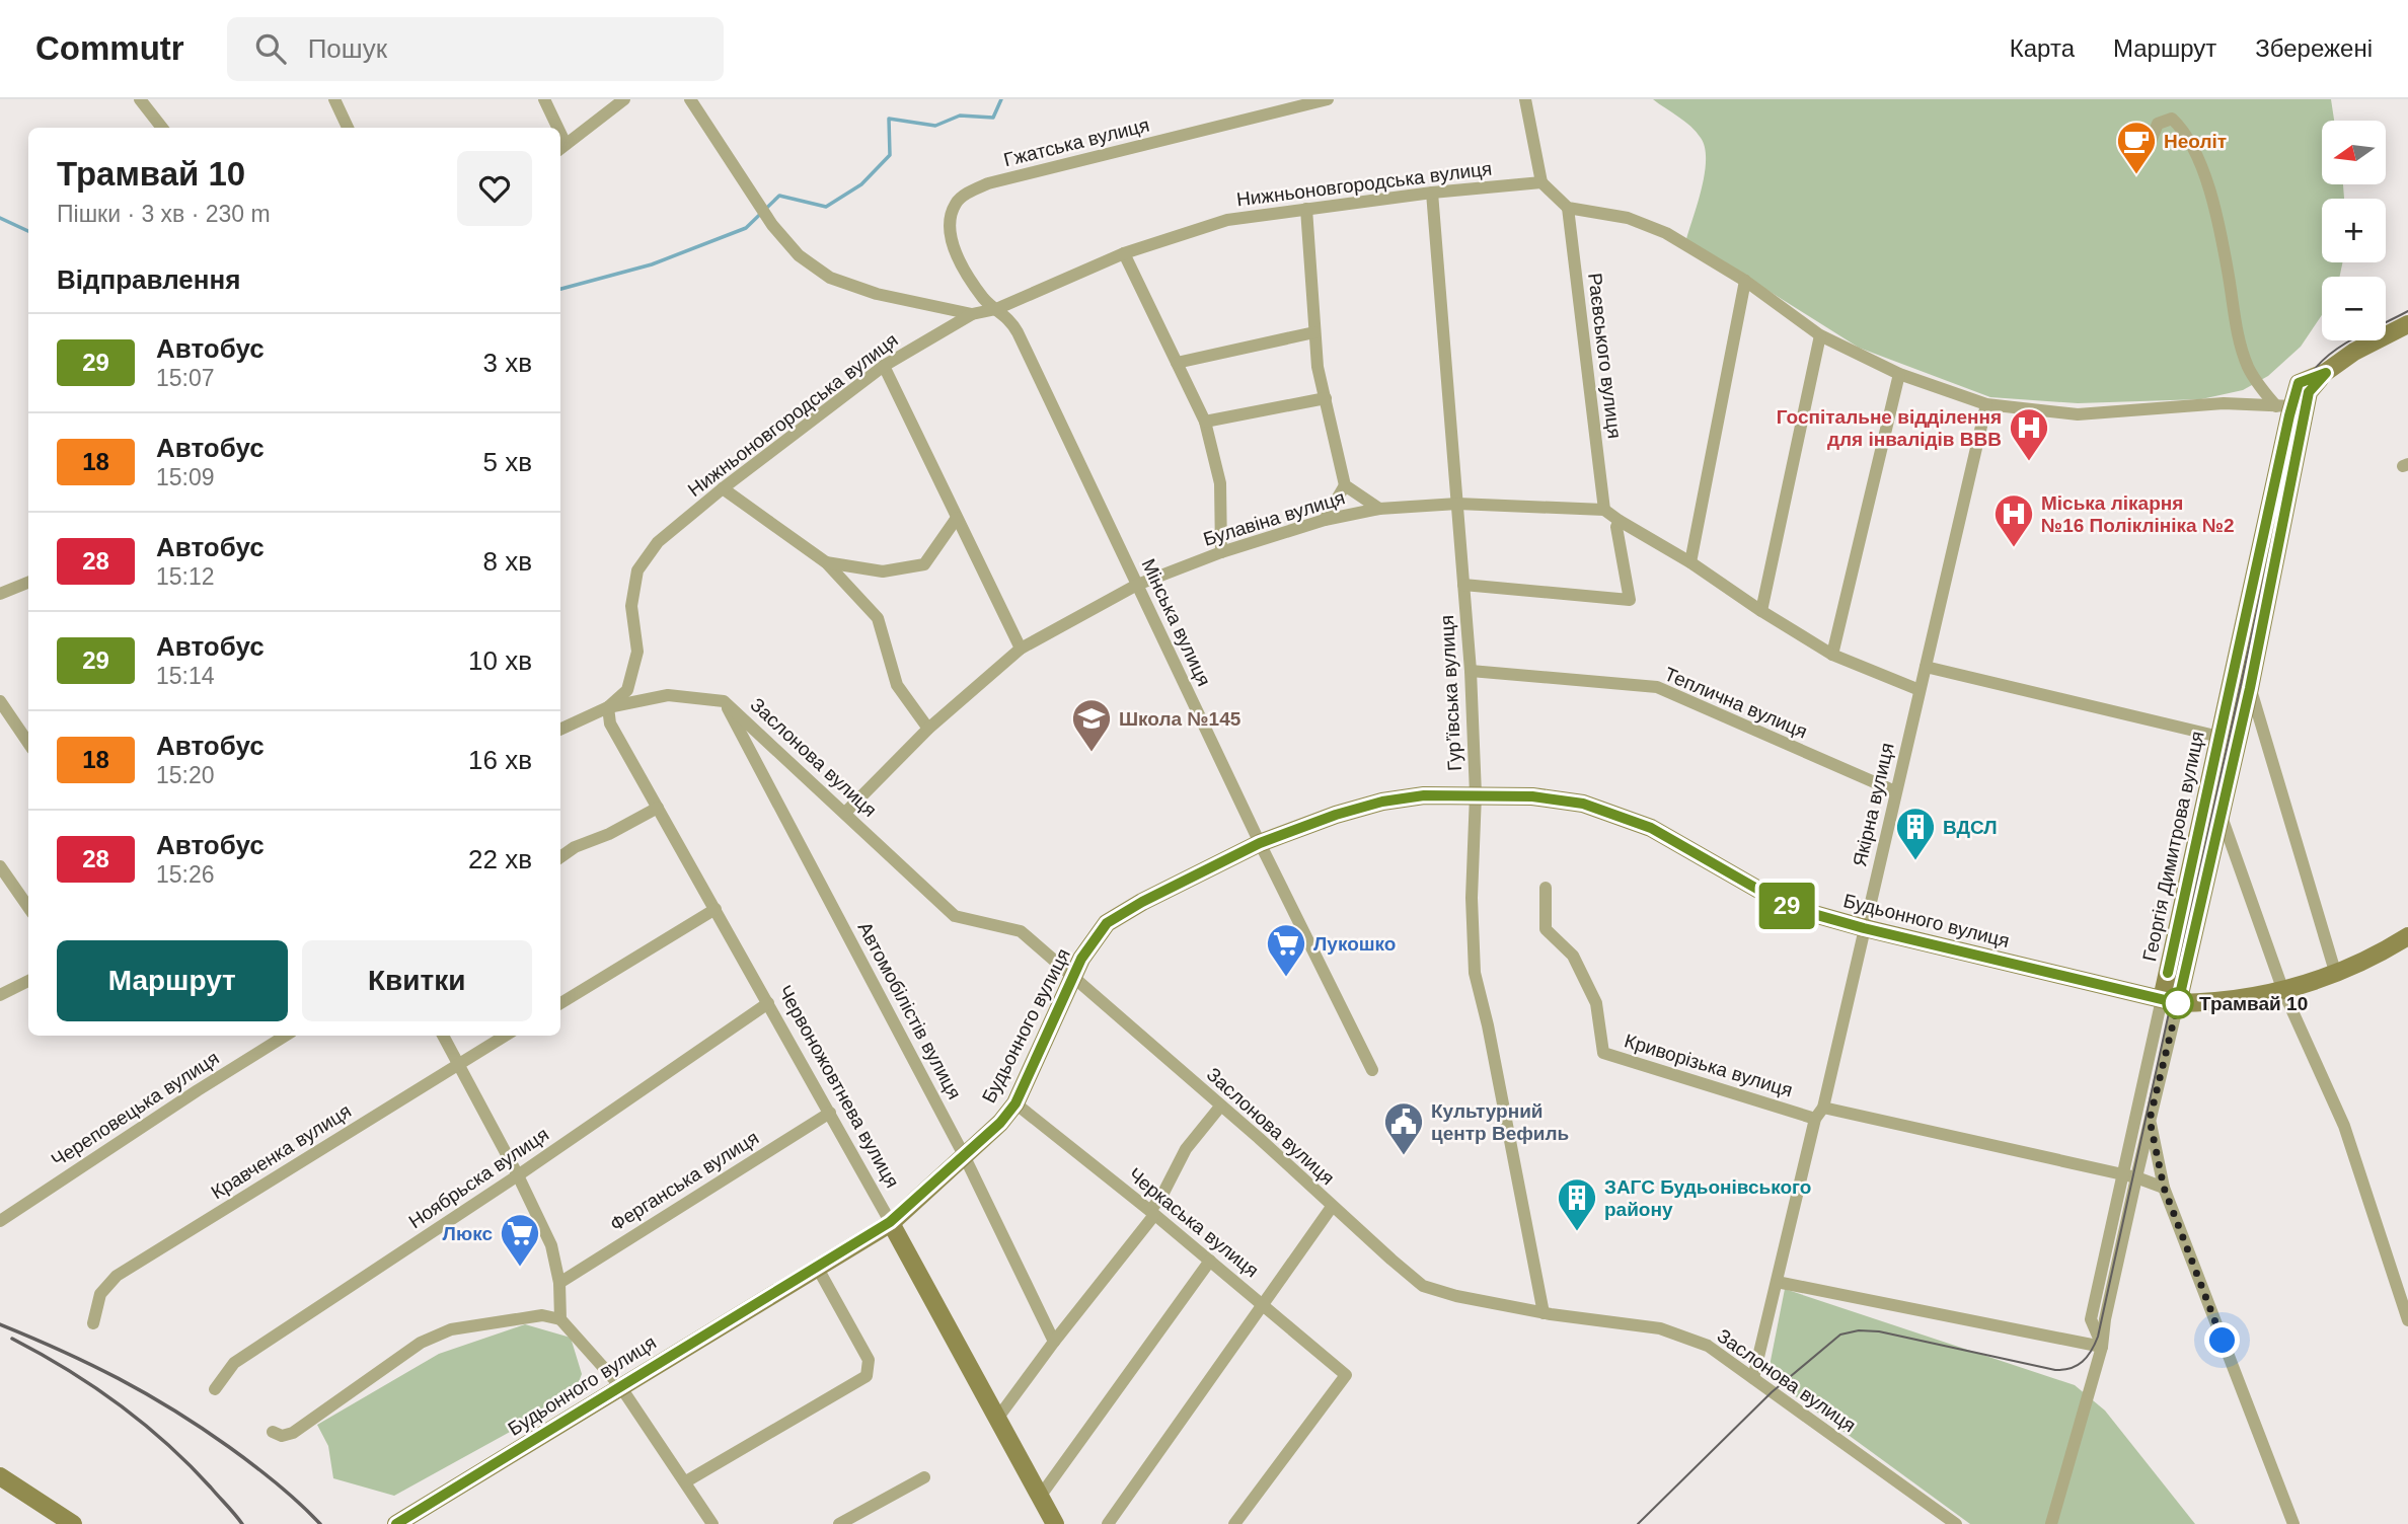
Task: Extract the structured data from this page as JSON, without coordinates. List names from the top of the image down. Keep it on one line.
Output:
{"streets":{"main road":["Георгія Димитрова вулиця","Будьонного вулиця","Червоножовтнева вулиця"],"street":["Гжатська вулиця","Нижньоновгородська вулиця","Раєвського вулиця","Булавіна вулиця","Мінська вулиця","Гур’ївська вулиця","Теплична вулиця","Заслонова вулиця","Якірна вулиця","Автомобілістів вулиця","Криворізька вулиця","Череповецька вулиця","Кравченка вулиця","Ноябрьска вулиця","Ферганська вулиця","Черкаська вулиця"]},"crossings":[["Гжатська вулиця","Нижньоновгородська вулиця"],["Гжатська вулиця","Мінська вулиця"],["Нижньоновгородська вулиця","Мінська вулиця"],["Нижньоновгородська вулиця","Гур’ївська вулиця"],["Нижньоновгородська вулиця","Заслонова вулиця"],["Нижньоновгородська вулиця","Червоножовтнева вулиця"],["Раєвського вулиця","Булавіна вулиця"],["Булавіна вулиця","Мінська вулиця"],["Булавіна вулиця","Гур’ївська вулиця"],["Булавіна вулиця","Заслонова вулиця"],["Мінська вулиця","Будьонного вулиця"],["Гур’ївська вулиця","Теплична вулиця"],["Гур’ївська вулиця","Заслонова вулиця"],["Гур’ївська вулиця","Будьонного вулиця"],["Теплична вулиця","Якірна вулиця"],["Заслонова вулиця","Якірна вулиця"],["Заслонова вулиця","Будьонного вулиця"],["Заслонова вулиця","Автомобілістів вулиця"],["Заслонова вулиця","Червоножовтнева вулиця"],["Якірна вулиця","Будьонного вулиця"],["Якірна вулиця","Криворізька вулиця"],["Георгія Димитрова вулиця","Будьонного вулиця"],["Будьонного вулиця","Автомобілістів вулиця"],["Будьонного вулиця","Червоножовтнева вулиця"],["Будьонного вулиця","Черкаська вулиця"],["Червоножовтнева вулиця","Ноябрьска вулиця"],["Червоножовтнева вулиця","Ферганська вулиця"]],"places":{"cafe":["Неоліт"],"hospital":["Госпітальне відділення для інвалідів ВВВ","Міська лікарня №16 Поліклініка №2"],"school or university":["Школа №145"],"building":["ВДСЛ","ЗАГС Будьонівського району"],"supermarket":["Лукошко","Люкс"],"other":["Трамвай 10"],"public building":["Культурний центр Вефиль"]},"lines":["bus line 29"],"north":"left","page":{"header":"Commutr","search":"Пошук","nav":["Карта","Маршрут","Збережені"],"on_map":"29","map_buttons":["+","−"],"heading":[["Трамвай 10","Пішки · 3 хв · 230 m"],"Відправлення"],"list":[{"mark":"29","name":"Автобус","note":"15:07","value":"3 хв"},{"mark":"18","name":"Автобус","note":"15:09","value":"5 хв"},{"mark":"28","name":"Автобус","note":"15:12","value":"8 хв"},{"mark":"29","name":"Автобус","note":"15:14","value":"10 хв"},{"mark":"18","name":"Автобус","note":"15:20","value":"16 хв"},{"mark":"28","name":"Автобус","note":"15:26","value":"22 хв"}],"buttons":["Маршрут","Квитки"]}}
